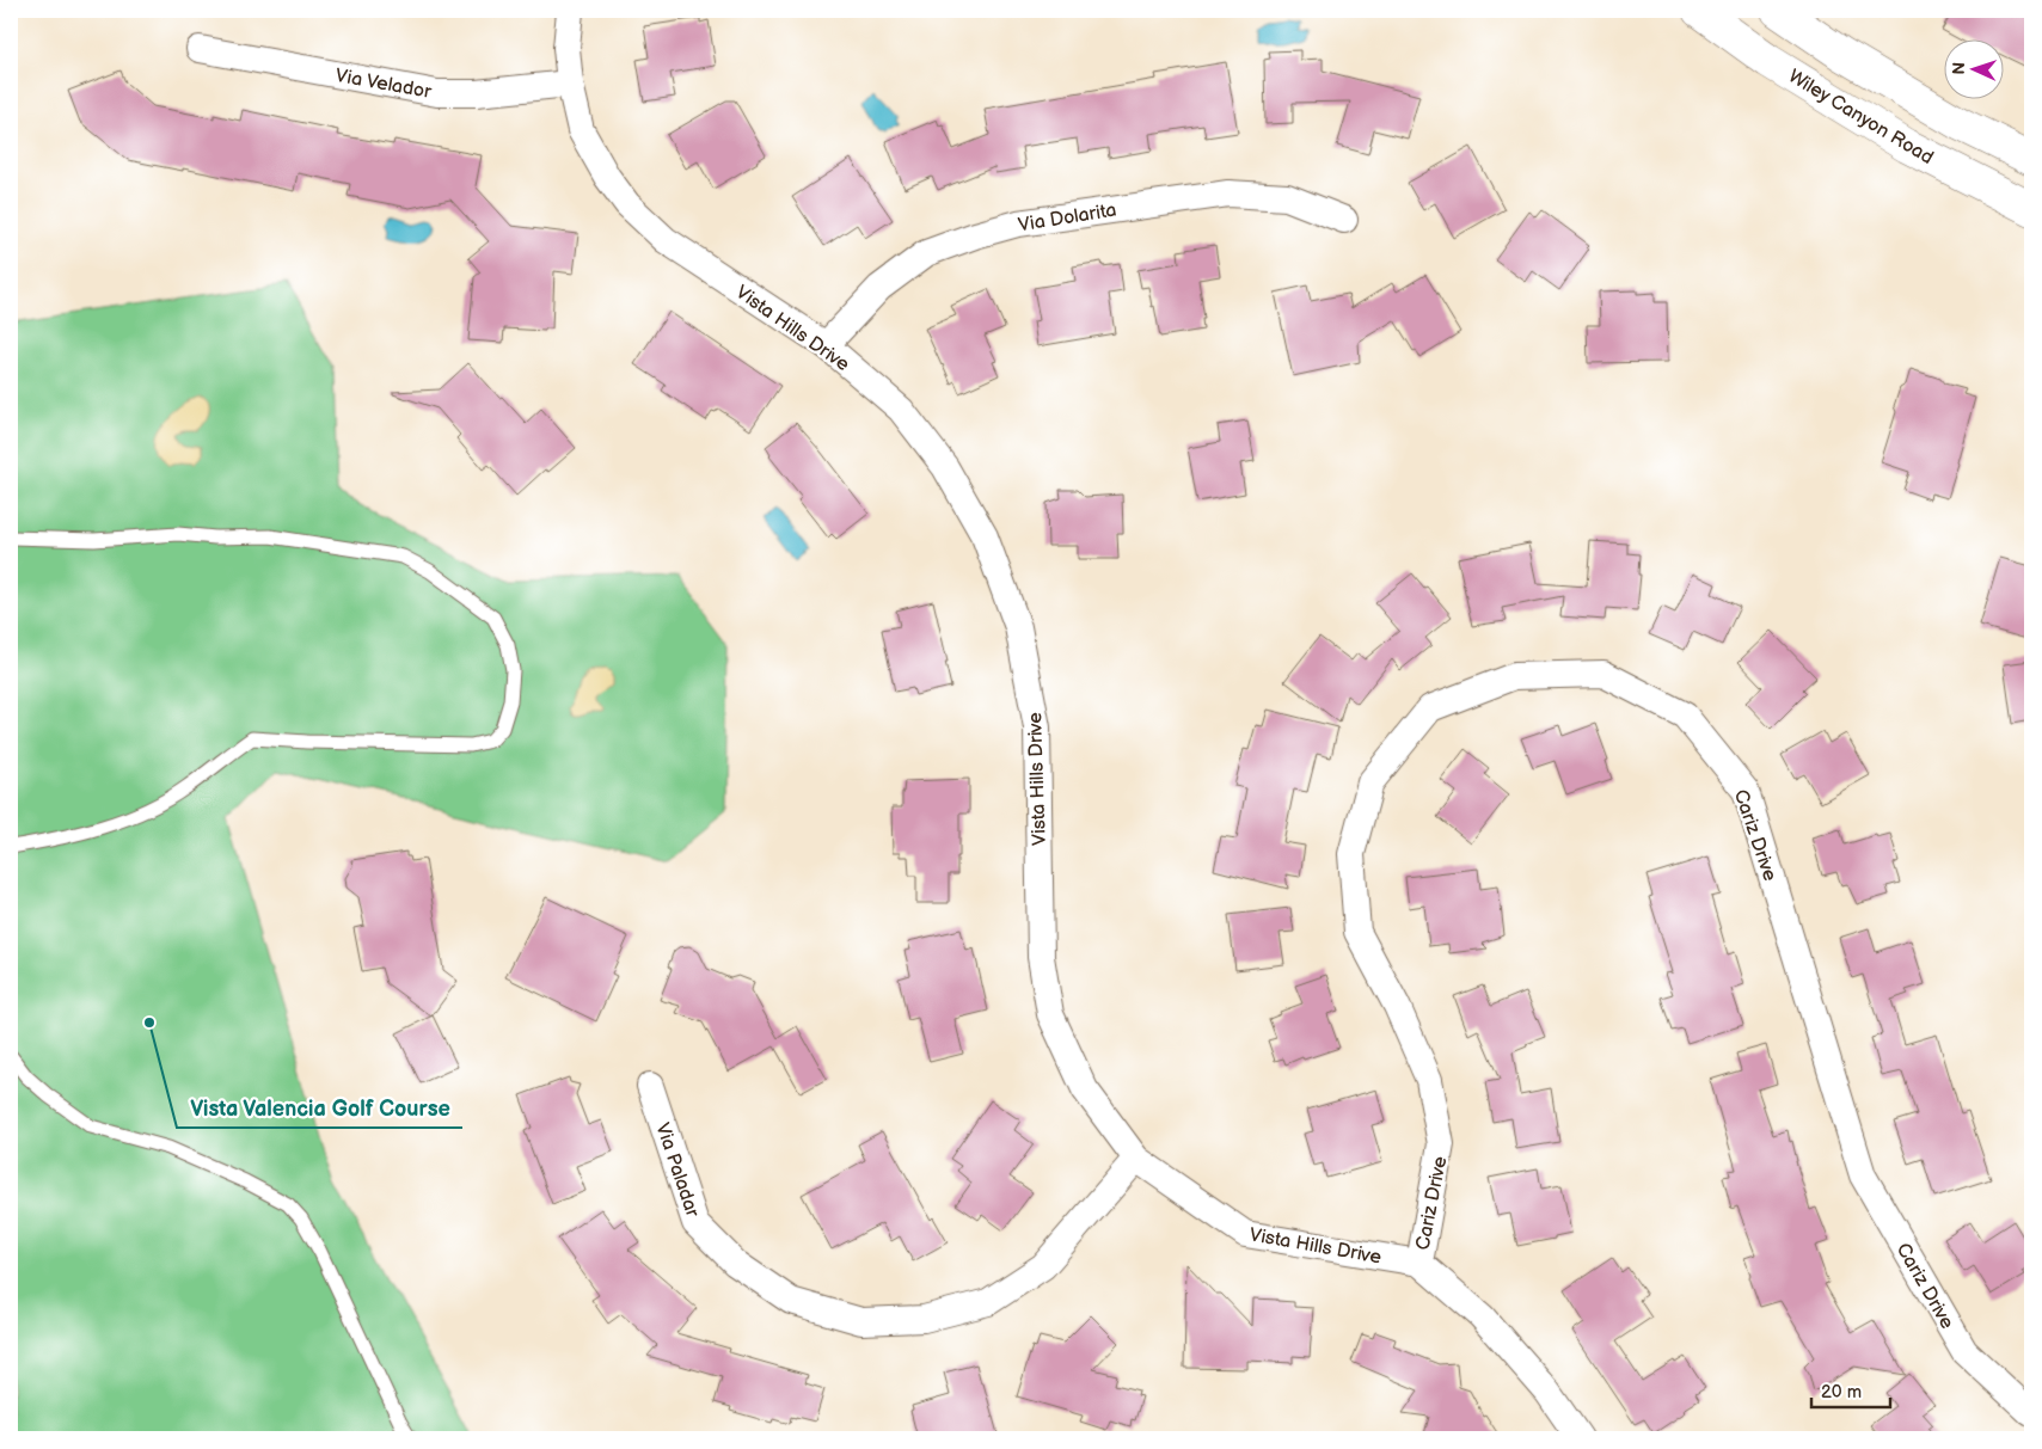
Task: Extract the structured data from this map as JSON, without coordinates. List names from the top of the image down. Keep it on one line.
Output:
{"streets":{"main road":["Wiley Canyon Road"],"street":["Via Velador","Via Dolarita","Vista Hills Drive","Cariz Drive","Via Paladar"]},"crossings":[["Via Velador","Vista Hills Drive"],["Via Dolarita","Vista Hills Drive"],["Vista Hills Drive","Cariz Drive"],["Vista Hills Drive","Via Paladar"]],"places":["Vista Valencia Golf Course"],"scale_bar":"20 m","north":"left"}
